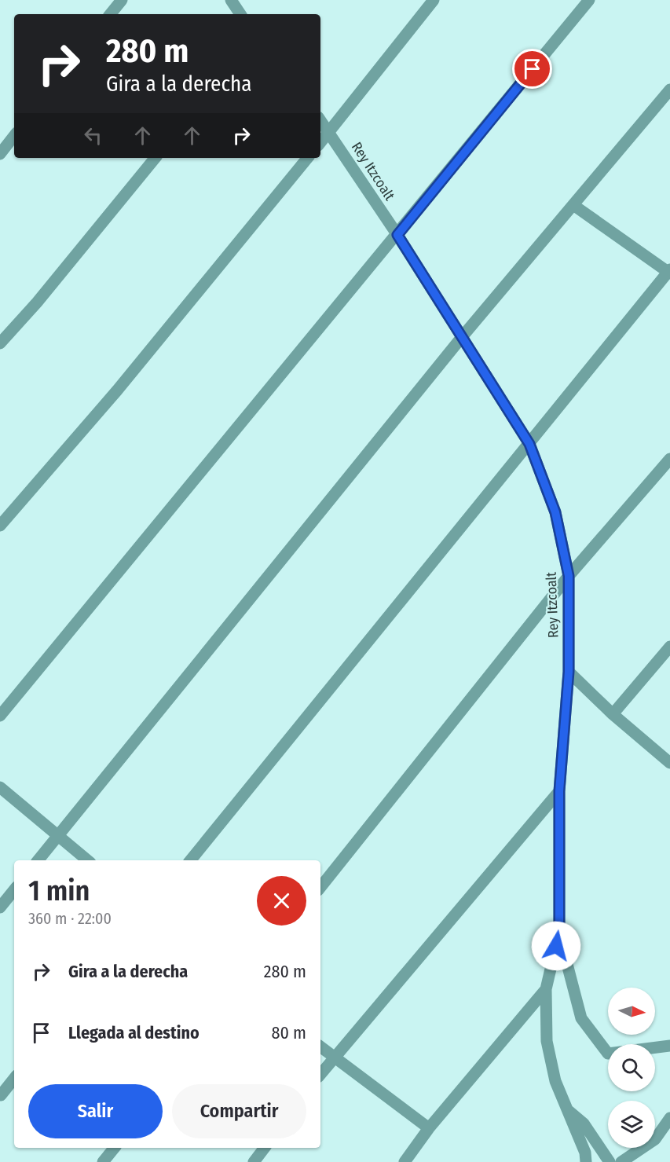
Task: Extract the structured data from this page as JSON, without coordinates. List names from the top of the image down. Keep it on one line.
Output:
{"streets":{"street":["Rey Itzcoalt"]},"north":"right","page":{"turn":["280 m","Gira a la derecha"],"heading":["1 min","360 m · 22:00"],"list":[{"name":"Gira a la derecha","value":"280 m"},{"name":"Llegada al destino","value":"80 m"}],"buttons":["Salir","Compartir"]}}
